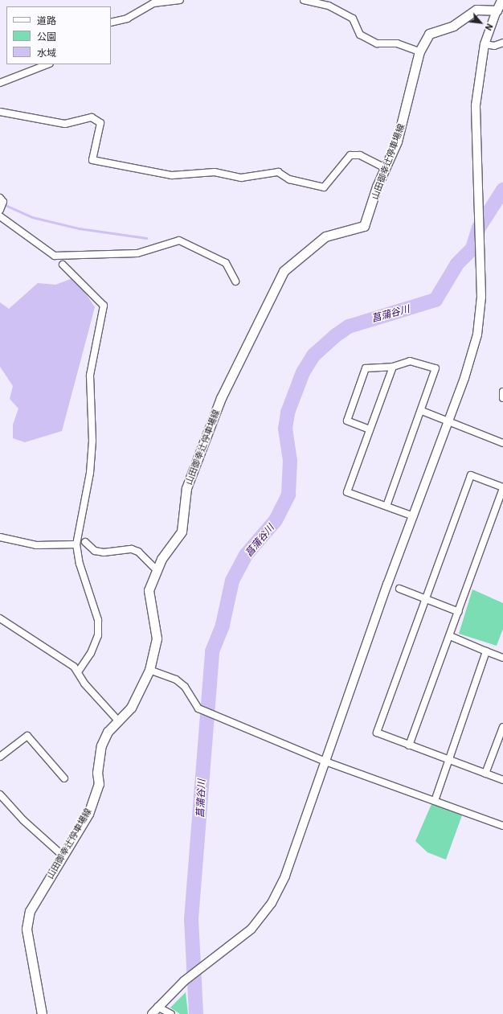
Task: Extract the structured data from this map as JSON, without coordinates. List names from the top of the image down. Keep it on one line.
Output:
{"streets":{"main road":["山田御幸辻停車場線"]},"water":["菖蒲谷川"],"legend":["道路","公園","水域"],"north":"bottom right"}
